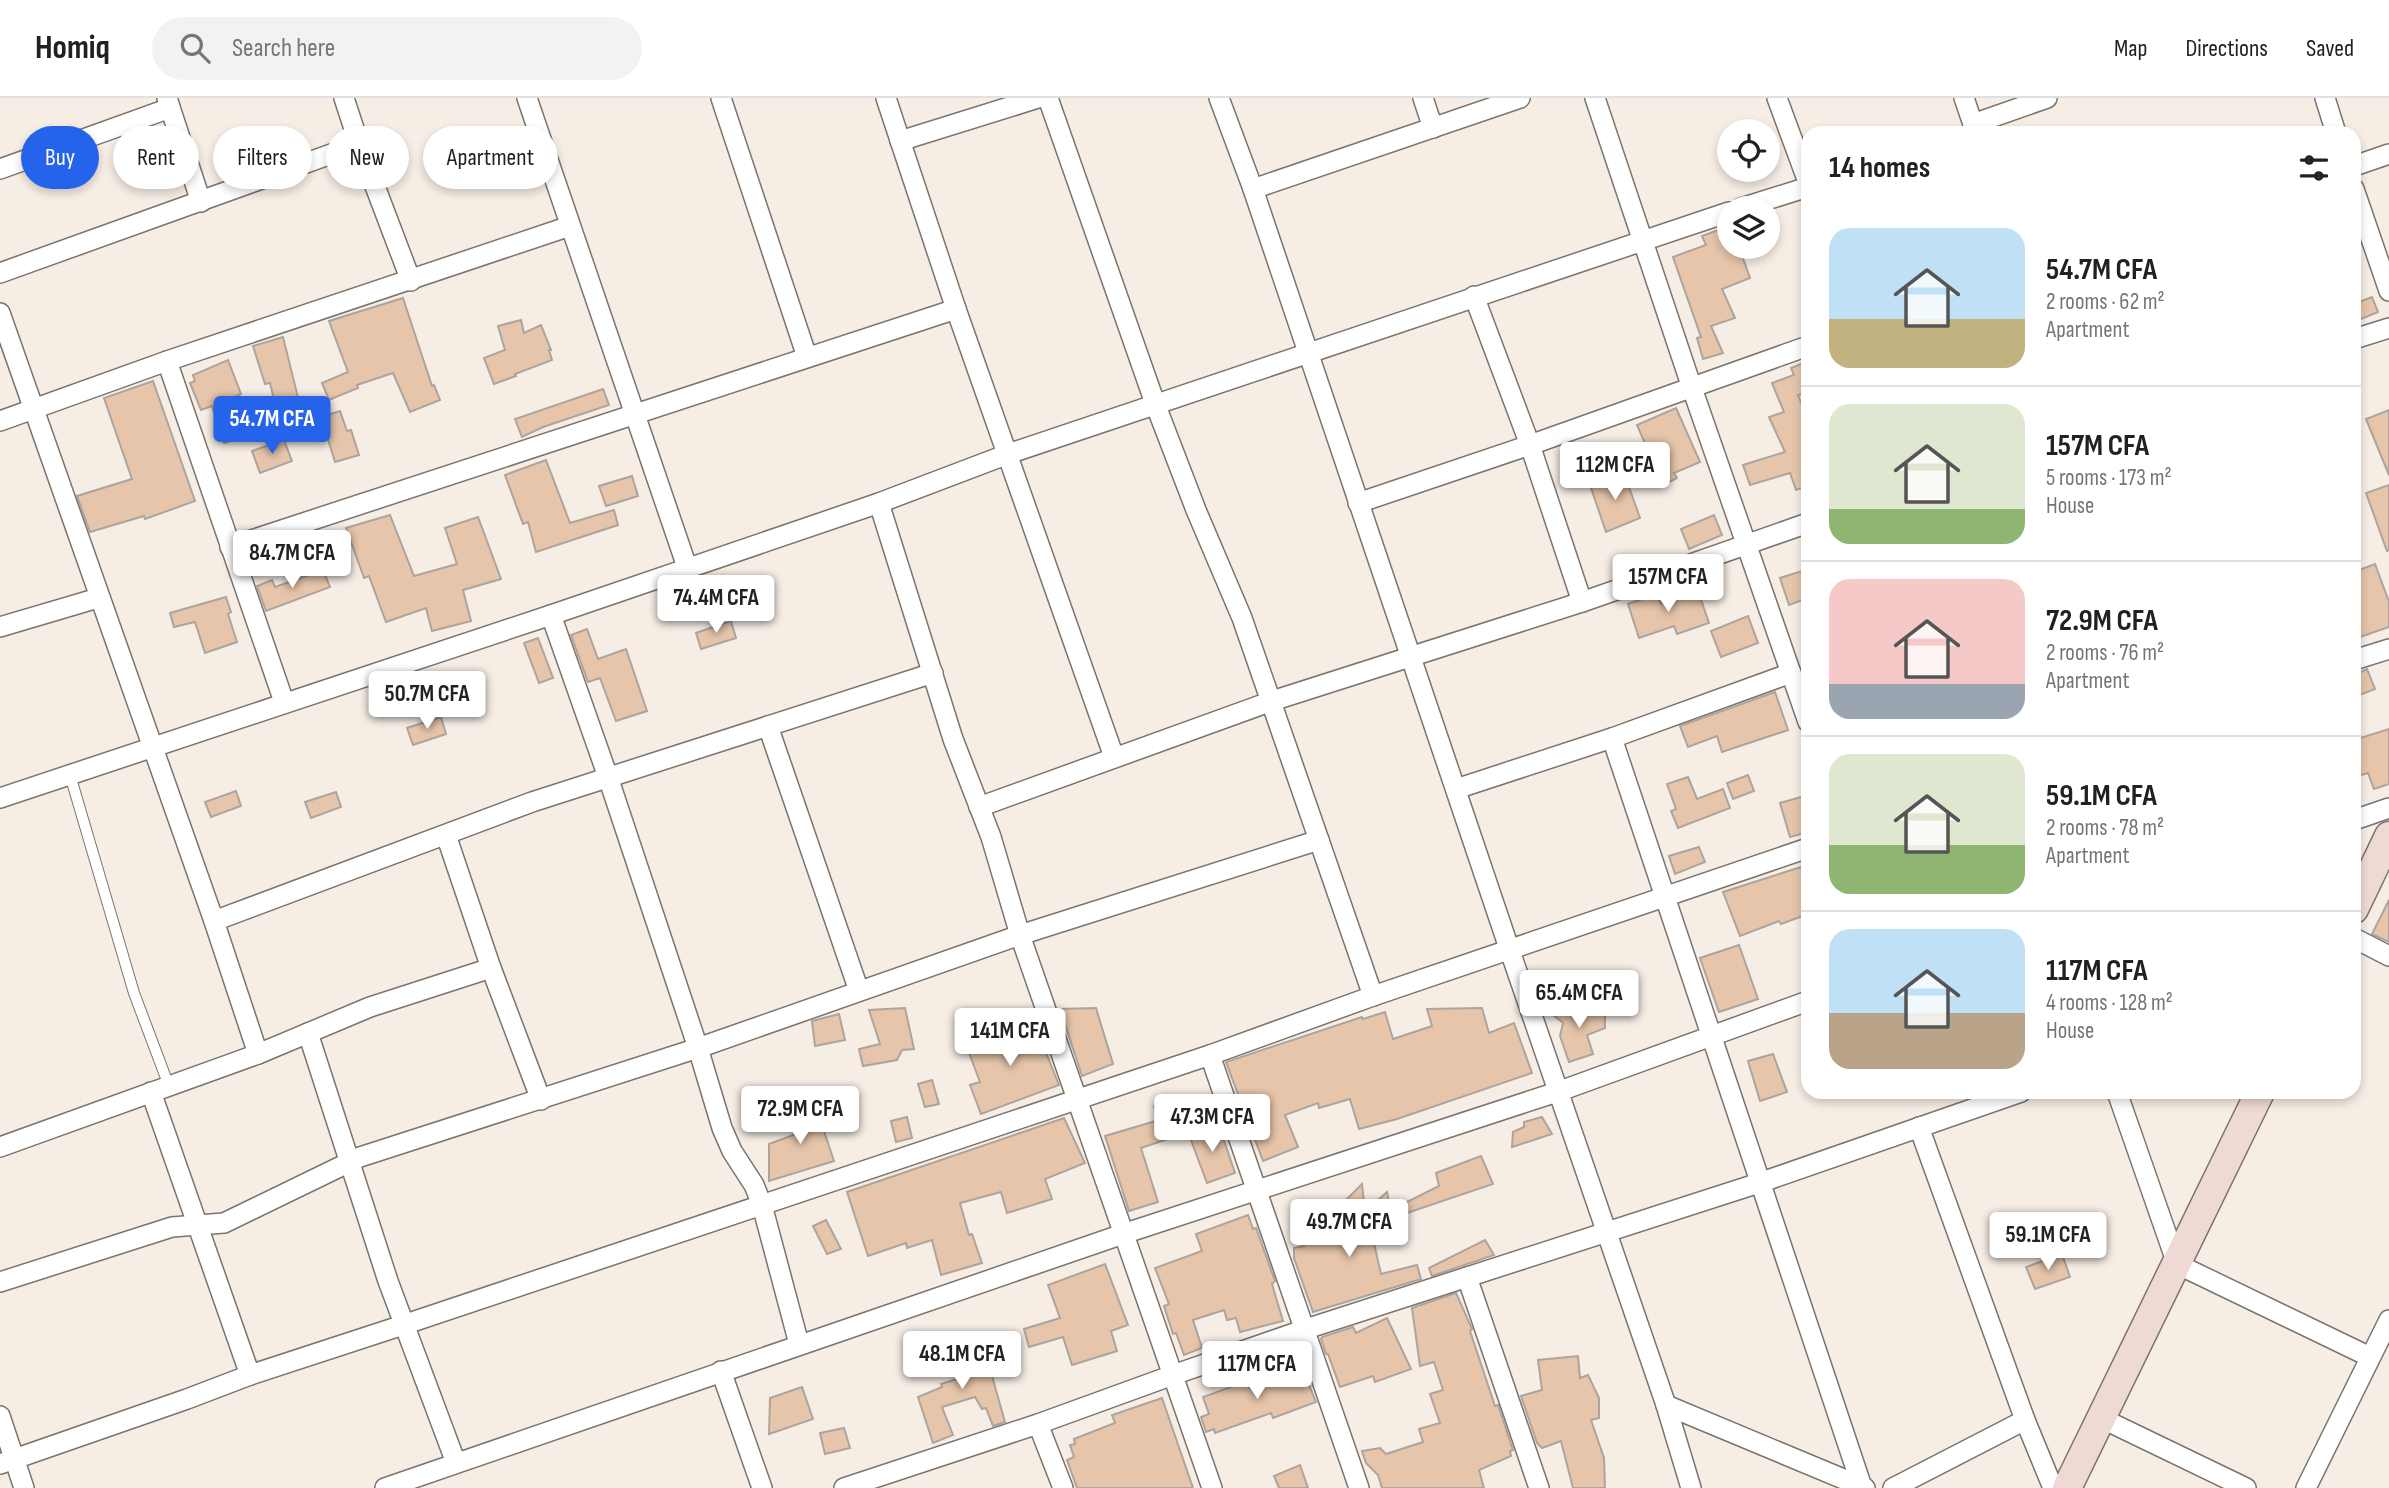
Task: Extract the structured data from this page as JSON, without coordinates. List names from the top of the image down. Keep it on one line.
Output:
{"page":{"header":"Homiq","search":"Search here","nav":["Map","Directions","Saved"],"chip":["Buy","Rent","Filters","New","Apartment"],"heading":"14 homes","list":[{"name":"54.7M CFA","note":"2 rooms · 62 m² · Apartment"},{"name":"157M CFA","note":"5 rooms · 173 m² · House"},{"name":"72.9M CFA","note":"2 rooms · 76 m² · Apartment"},{"name":"59.1M CFA","note":"2 rooms · 78 m² · Apartment"},{"name":"117M CFA","note":"4 rooms · 128 m² · House"}],"price":["54.7M CFA","112M CFA","84.7M CFA","157M CFA","74.4M CFA","50.7M CFA","65.4M CFA","141M CFA","72.9M CFA","47.3M CFA","49.7M CFA","59.1M CFA","48.1M CFA","117M CFA"]}}
